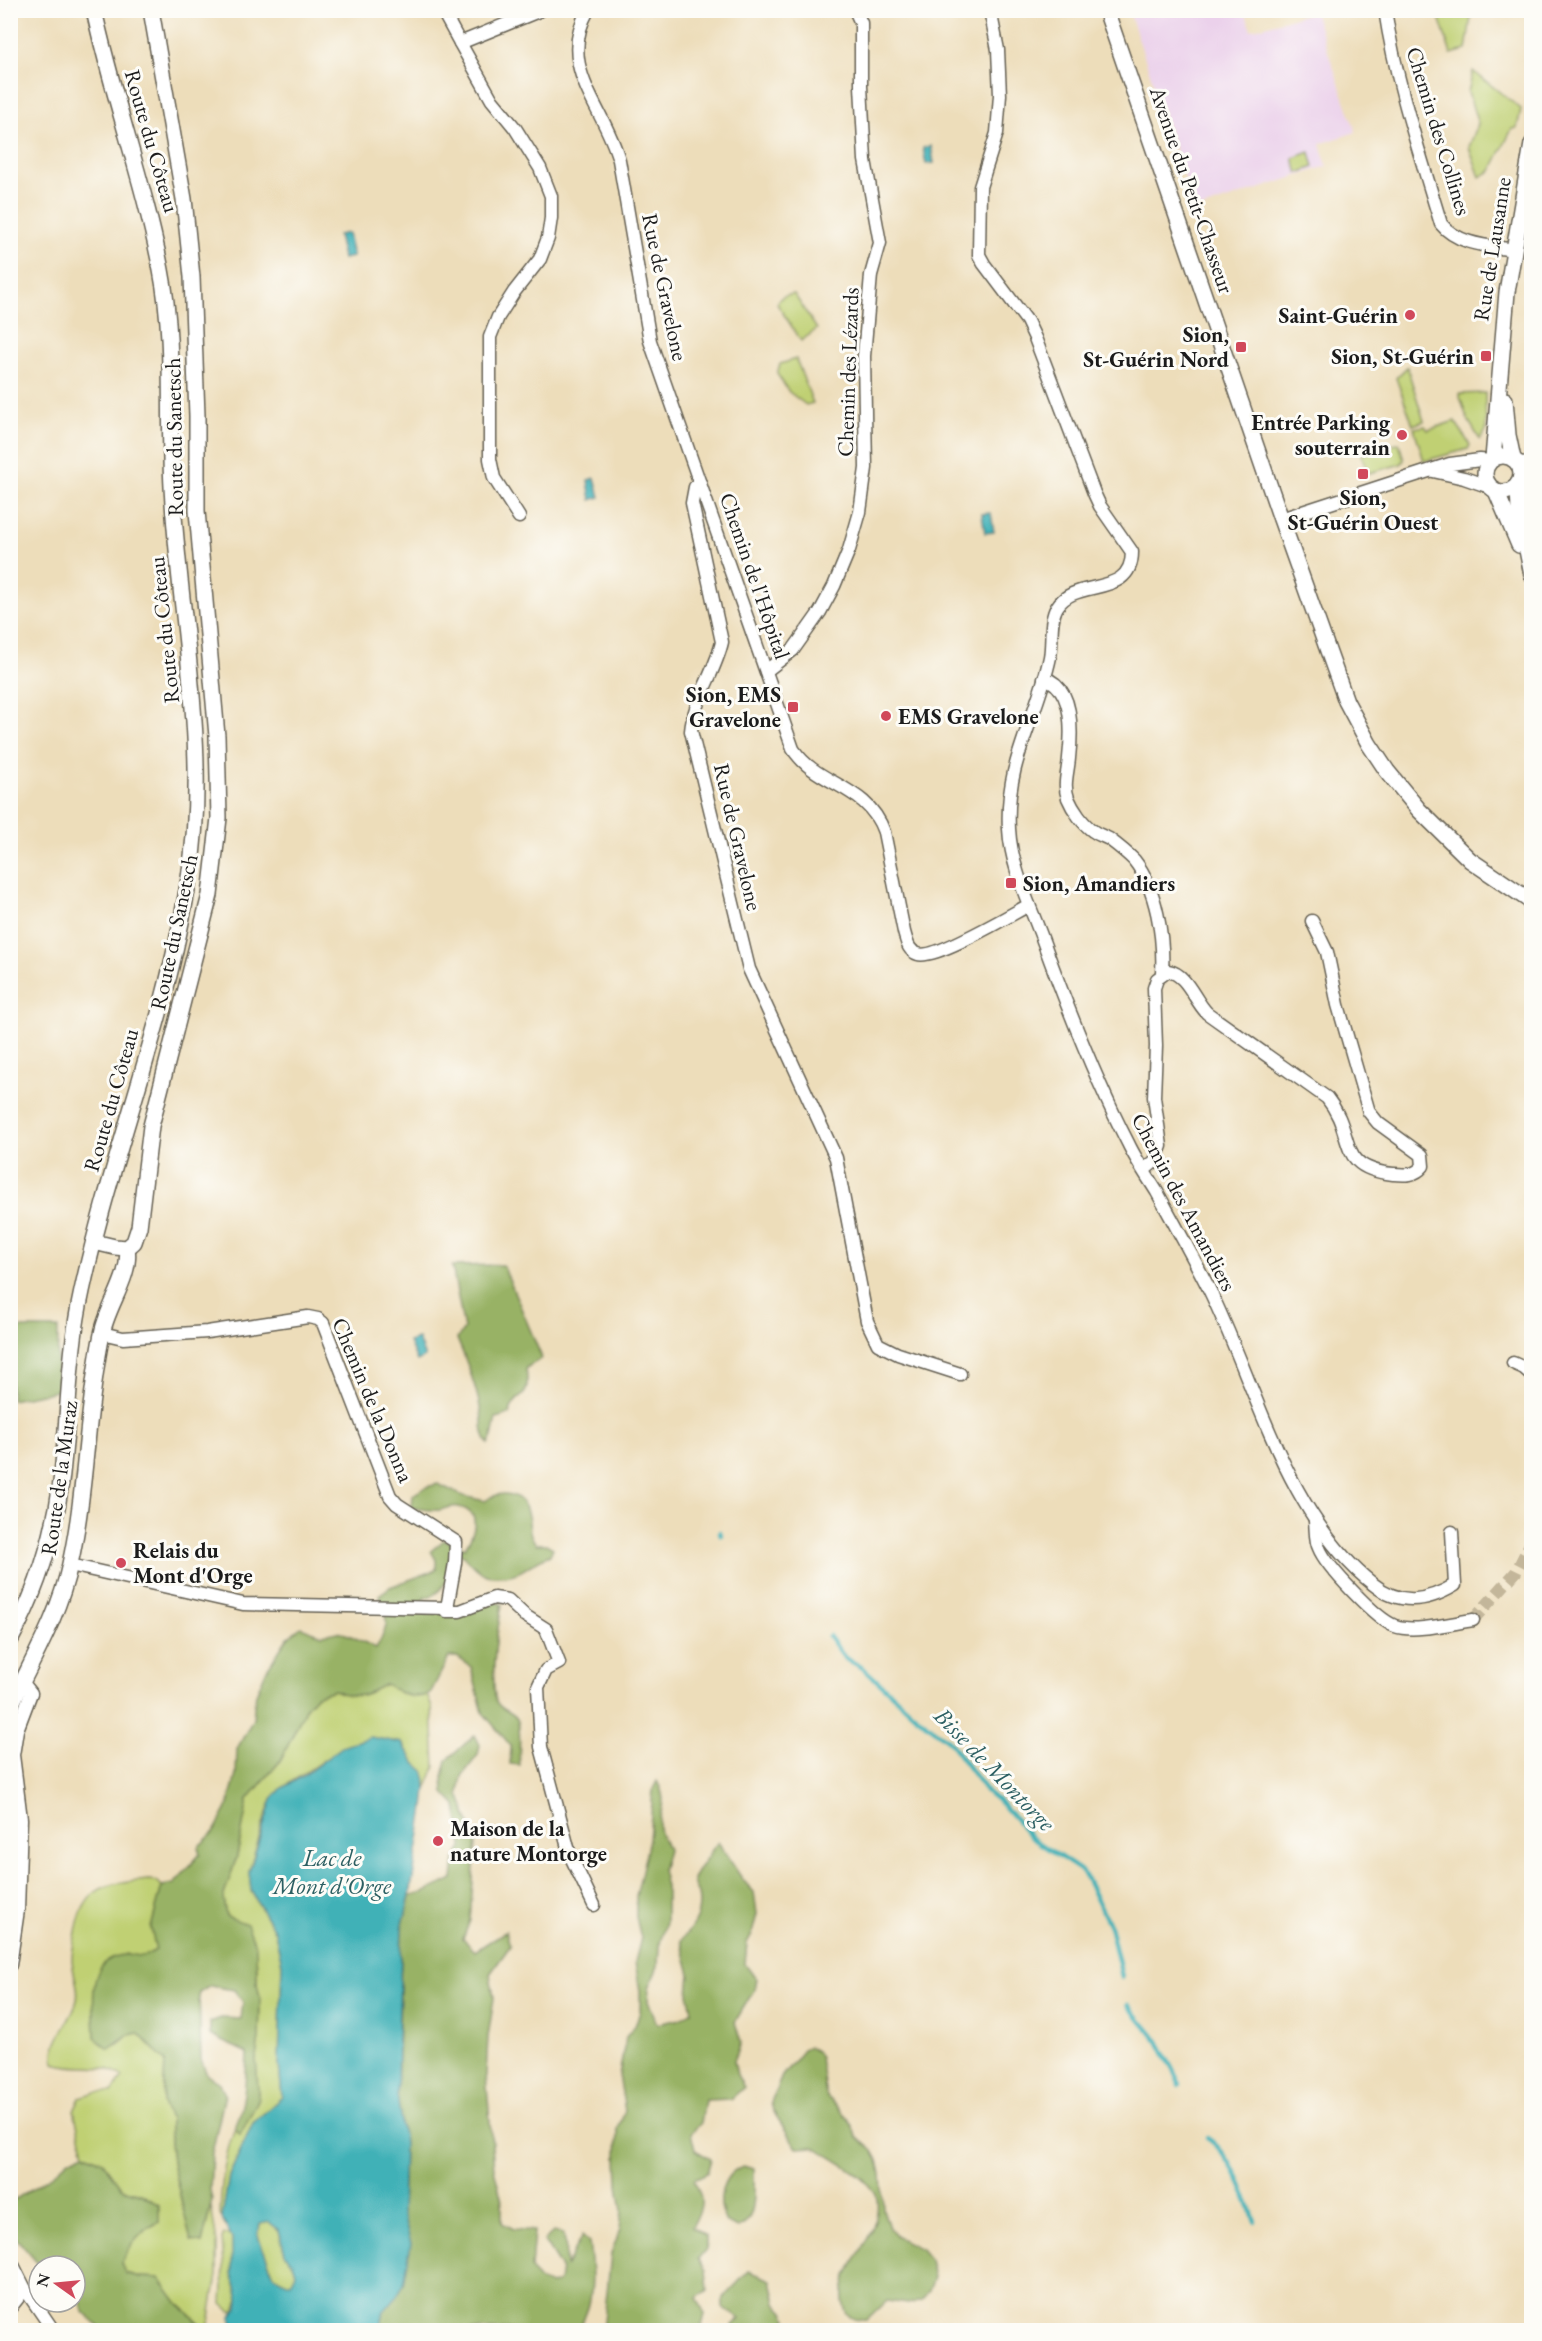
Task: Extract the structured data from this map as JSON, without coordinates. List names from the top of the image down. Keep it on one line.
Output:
{"streets":{"street":["Chemin des Collines","Route du Côteau","Avenue du Petit-Chasseur","Rue de Lausanne","Rue de Gravelone","Chemin des Lézards","Route du Sanetsch","Chemin de l'Hôpital","Chemin des Amandiers","Chemin de la Donna","Route de la Muraz"]},"crossings":[["Chemin des Collines","Rue de Lausanne"],["Rue de Gravelone","Chemin de l'Hôpital"],["Chemin des Lézards","Chemin de l'Hôpital"],["Route du Sanetsch","Route de la Muraz"],["Chemin de l'Hôpital","Chemin des Amandiers"],["Chemin de la Donna","Route de la Muraz"]],"water":["Bisse de Montorge","Lac de Mont d'Orge"],"places":{"other":["Saint-Guérin","Entrée Parking souterrain","EMS Gravelone","Relais du Mont d'Orge","Maison de la nature Montorge"],"transit":["Sion, St-Guérin Nord","Sion, St-Guérin","Sion, St-Guérin Ouest","Sion, EMS Gravelone","Sion, Amandiers"]},"north":"left"}
